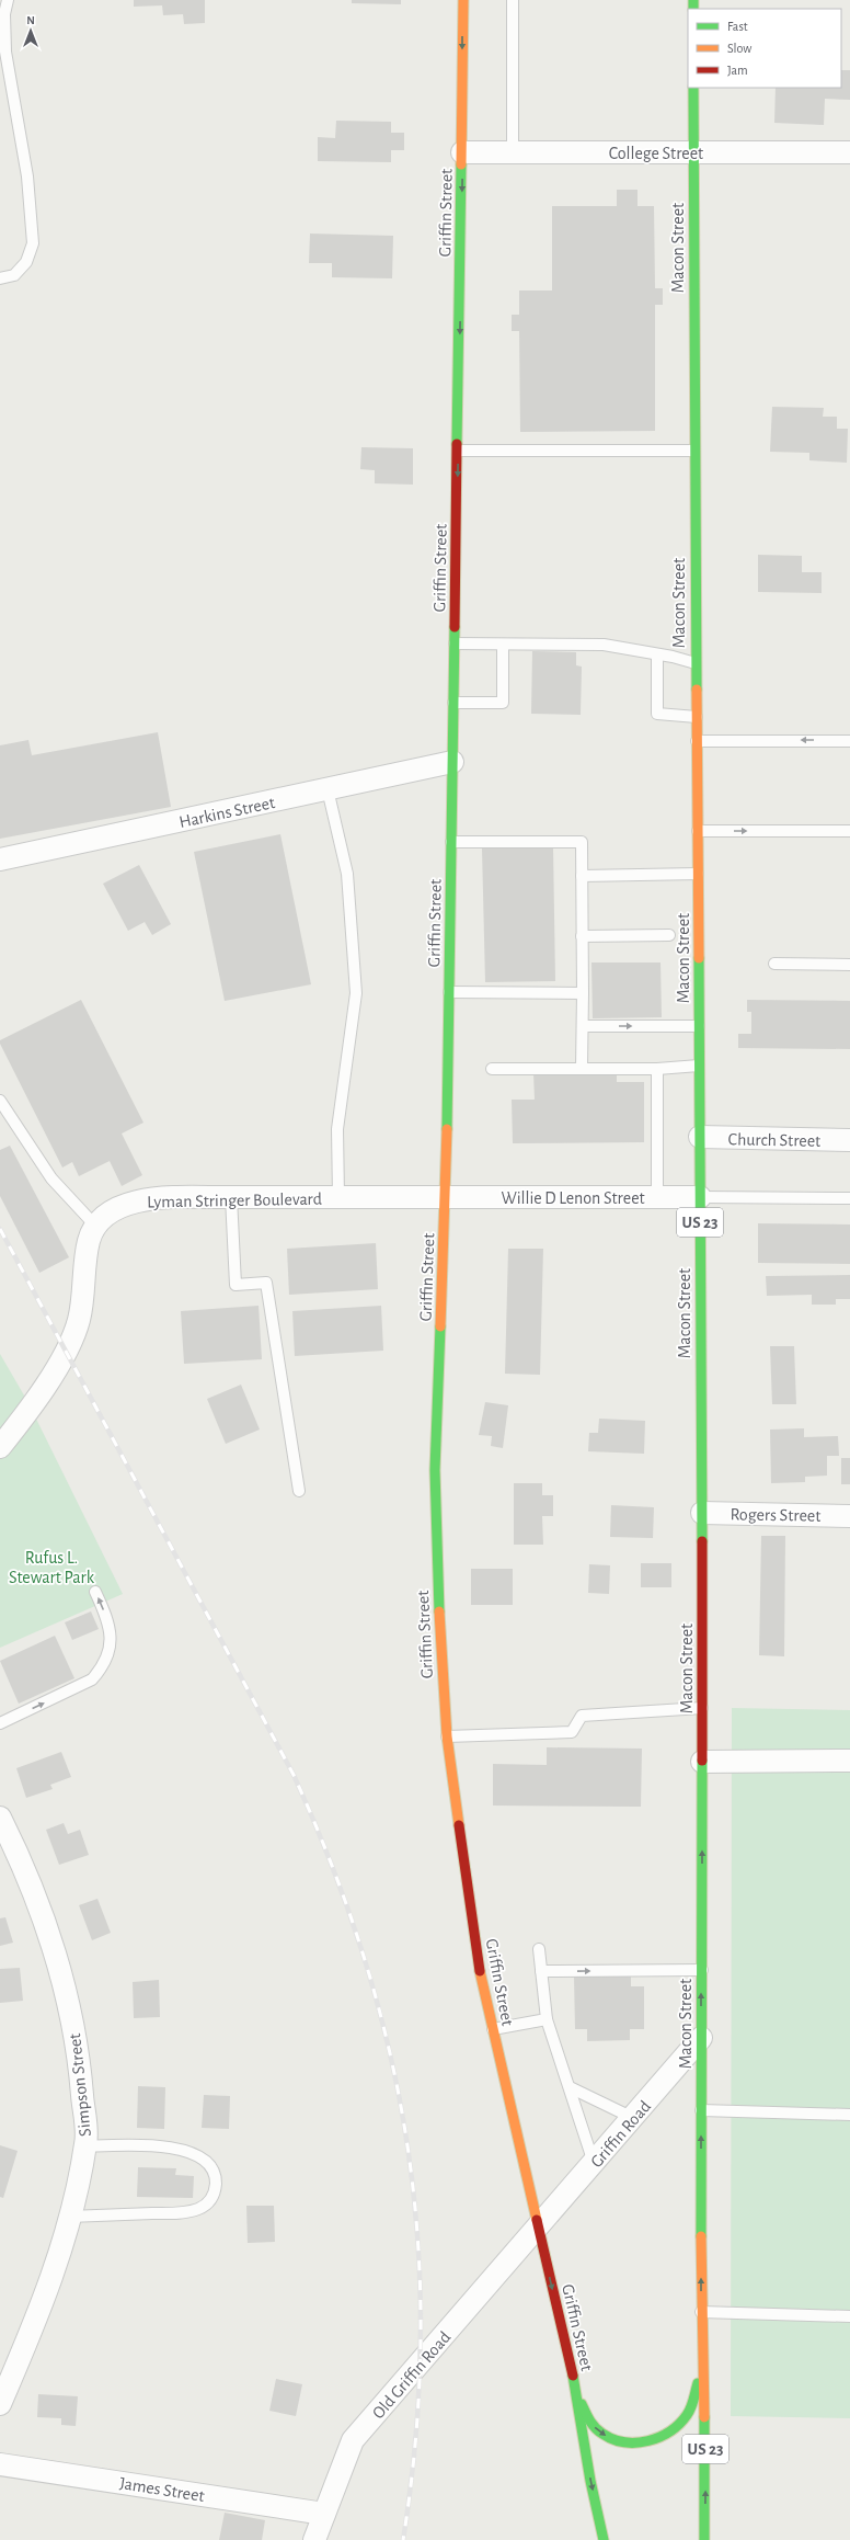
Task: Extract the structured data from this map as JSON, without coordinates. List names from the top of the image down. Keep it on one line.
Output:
{"streets":{"main road":["Griffin Street","Macon Street","US 23"],"street":["College Street","Harkins Street","Church Street","Willie D Lenon Street","Lyman Stringer Boulevard","Rogers Street","Simpson Street","Griffin Road","Old Griffin Road","James Street"]},"crossings":[["College Street","Griffin Street"],["College Street","Macon Street"],["Griffin Street","Harkins Street"],["Griffin Street","Willie D Lenon Street"],["Griffin Street","Lyman Stringer Boulevard"],["Griffin Street","Griffin Road"],["Griffin Street","Old Griffin Road"],["Macon Street","Church Street"],["Macon Street","Willie D Lenon Street"],["Macon Street","Rogers Street"],["Macon Street","Griffin Road"],["Willie D Lenon Street","Lyman Stringer Boulevard"],["Griffin Road","Old Griffin Road"],["Old Griffin Road","James Street"]],"one_way":["Griffin Street"],"parks":["Rufus L. Stewart Park"],"legend":["Fast","Slow","Jam"],"north":"top"}
